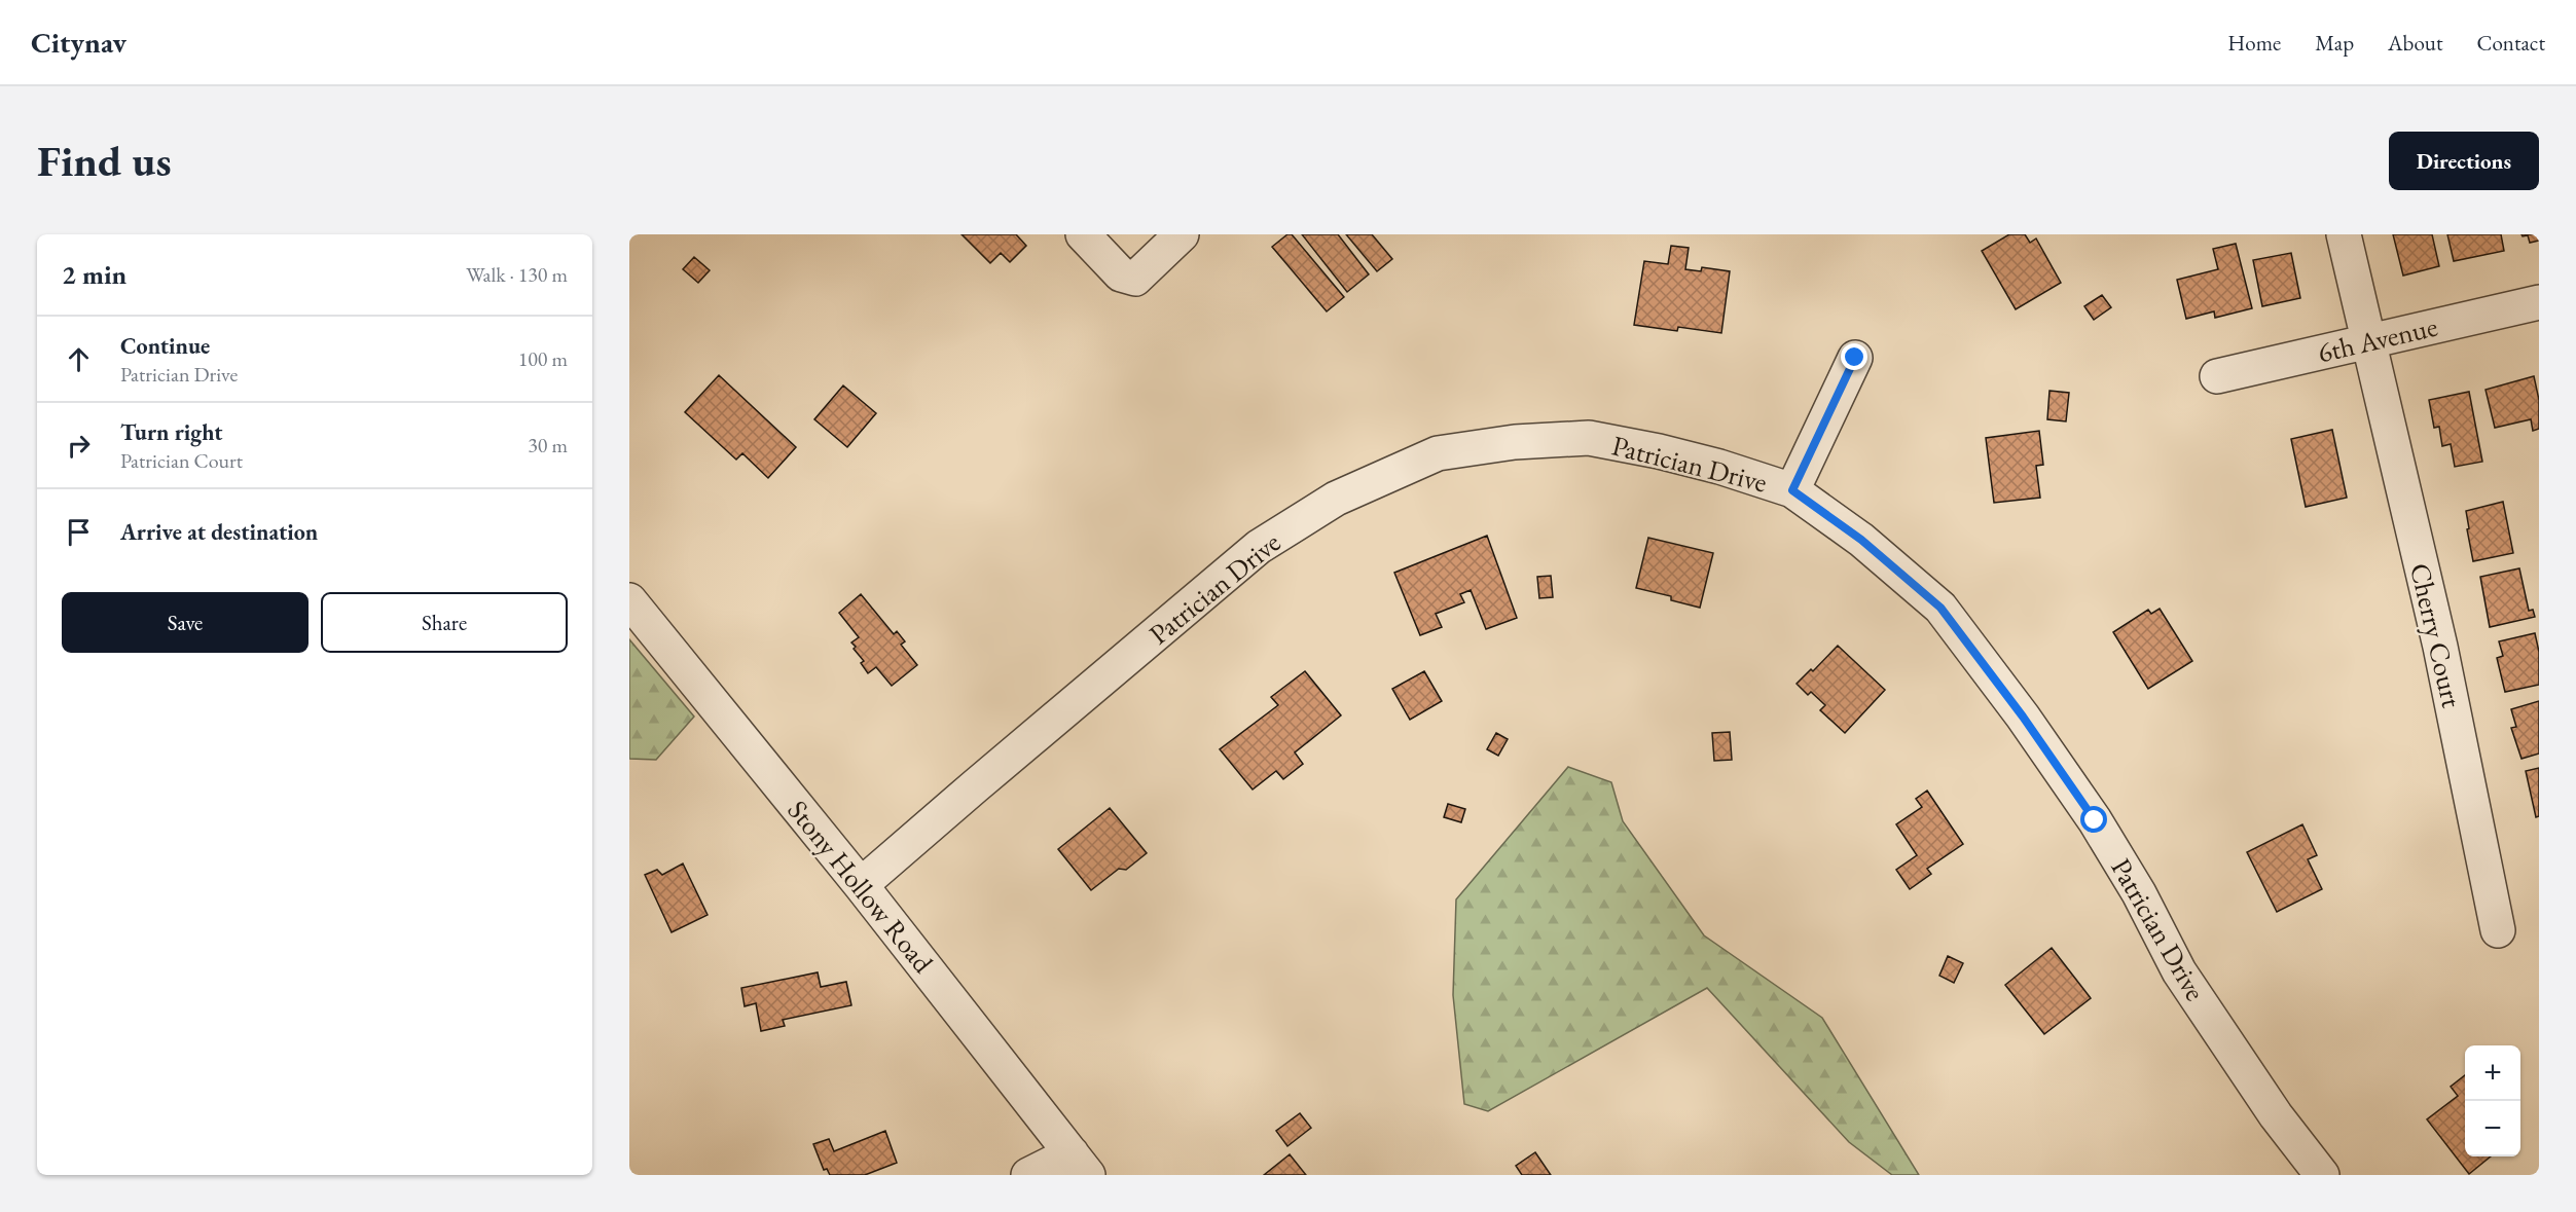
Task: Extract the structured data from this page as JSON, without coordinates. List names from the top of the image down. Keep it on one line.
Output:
{"streets":{"street":["6th Avenue","Patrician Drive","Cherry Court","Stony Hollow Road"]},"crossings":[["6th Avenue","Cherry Court"],["Patrician Drive","Stony Hollow Road"]],"page":{"header":"Citynav","nav":["Home","Map","About","Contact"],"buttons":["Directions",["Save","Share"]],"title":"Find us","heading":["2 min","Walk · 130 m"],"list":[["Continue","Patrician Drive","100 m"],["Turn right","Patrician Court","30 m"],"Arrive at destination"],"map_buttons":["+","−"]}}
